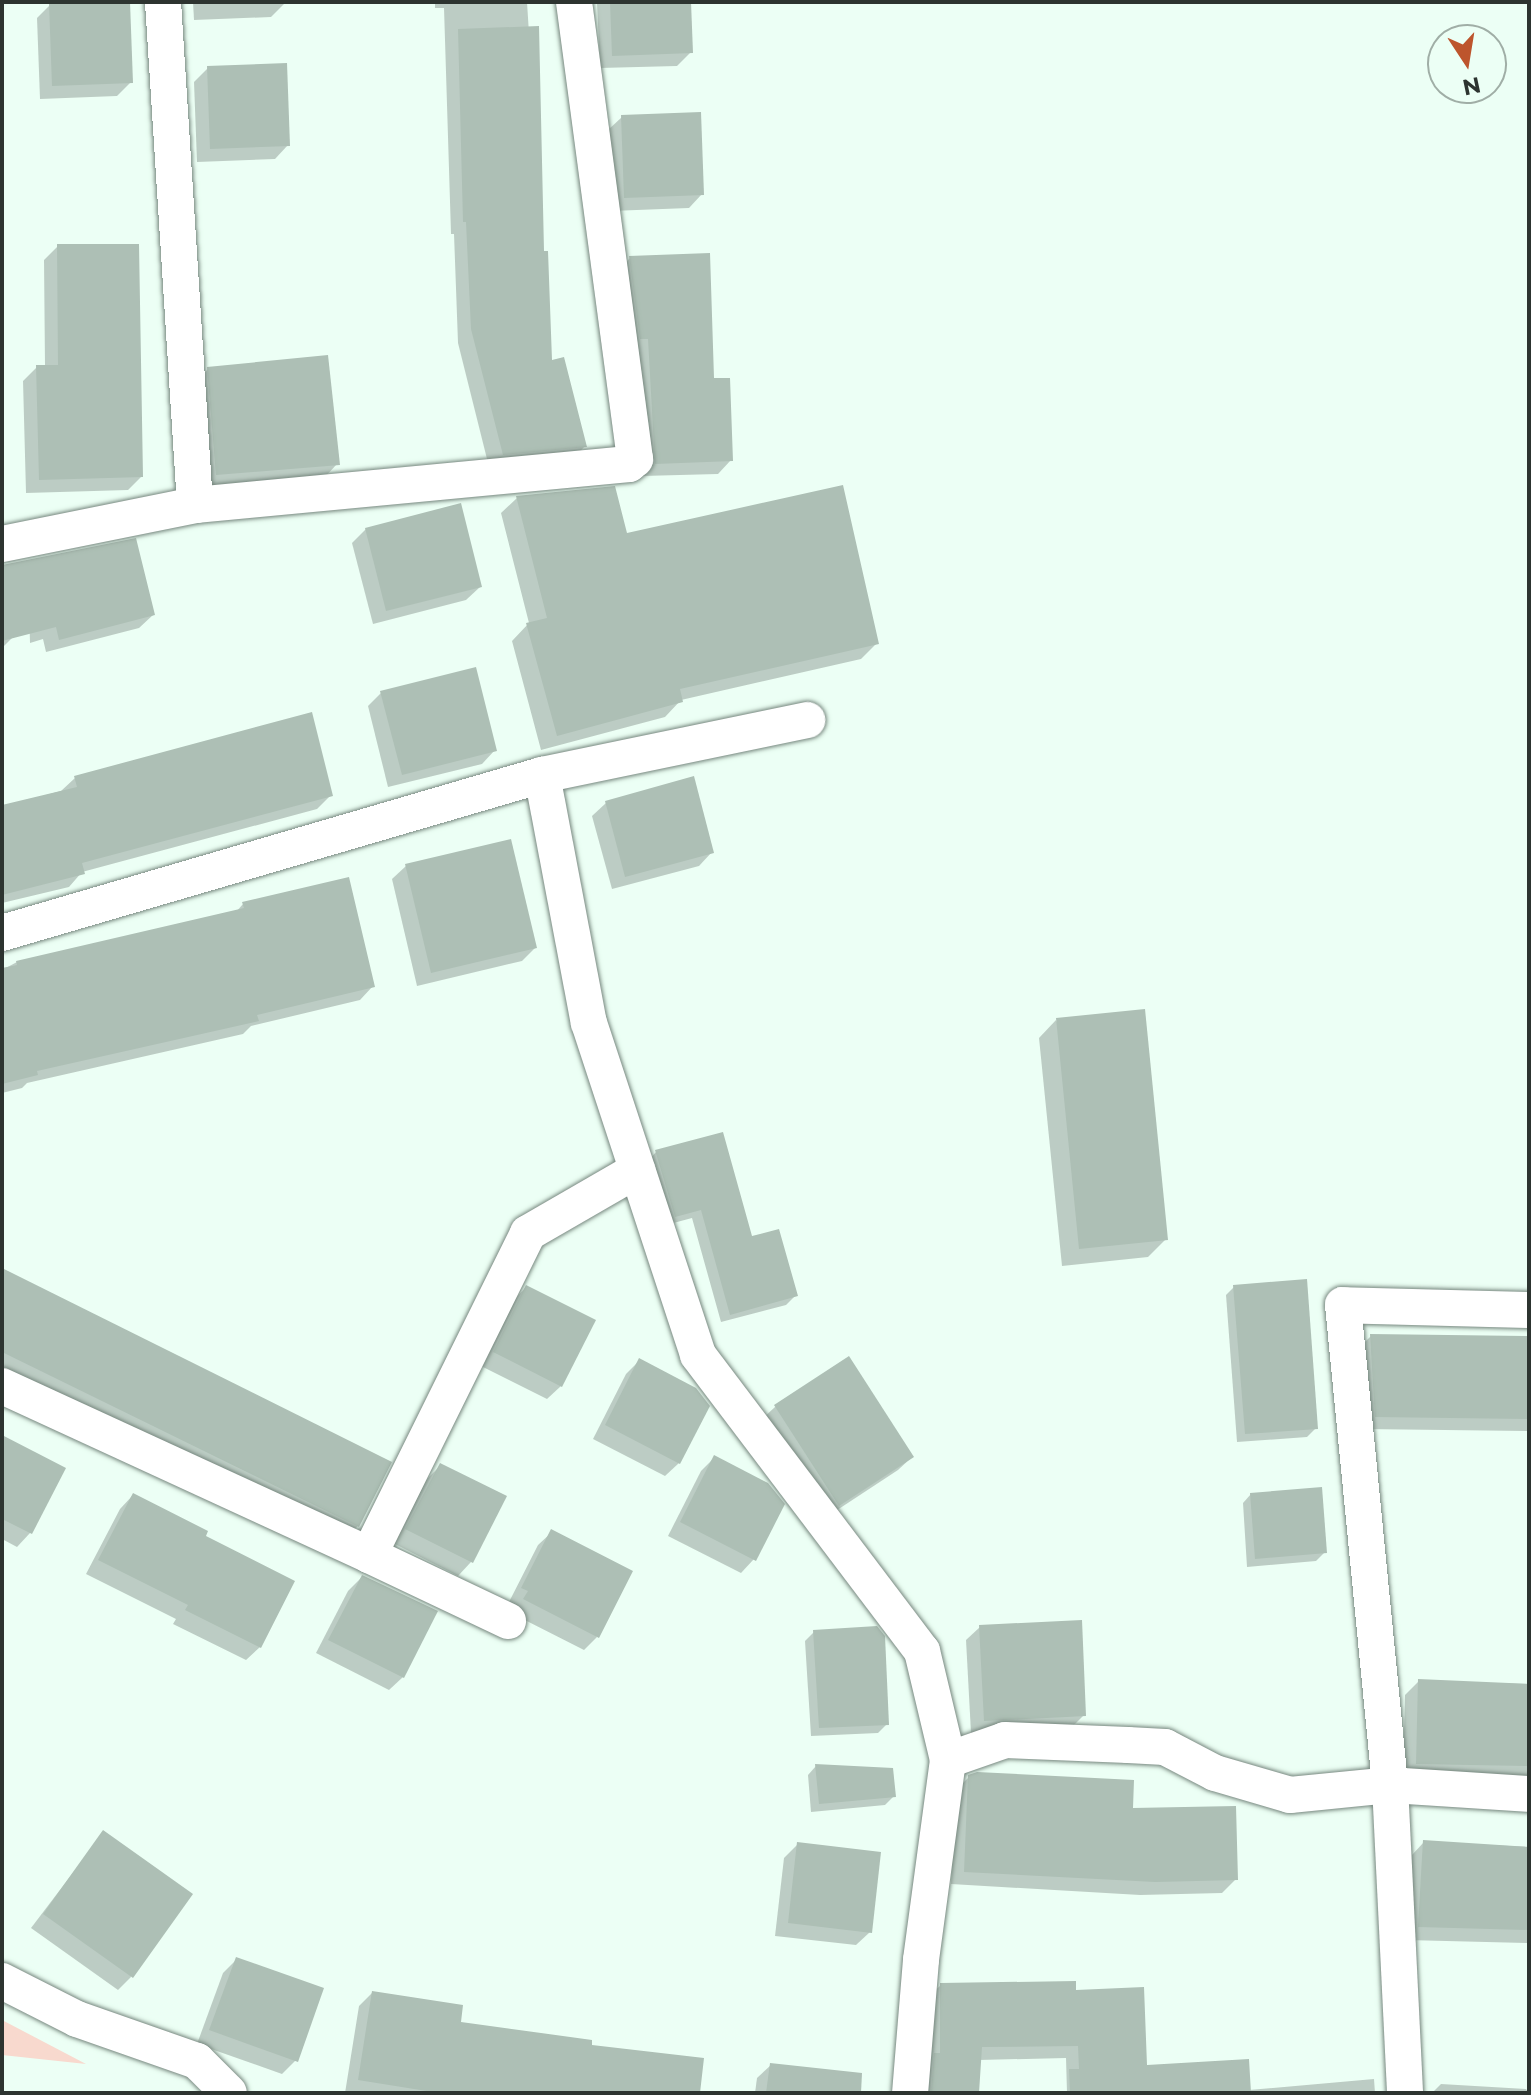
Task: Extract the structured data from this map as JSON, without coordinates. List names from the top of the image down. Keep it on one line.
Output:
{"north":"bottom"}
